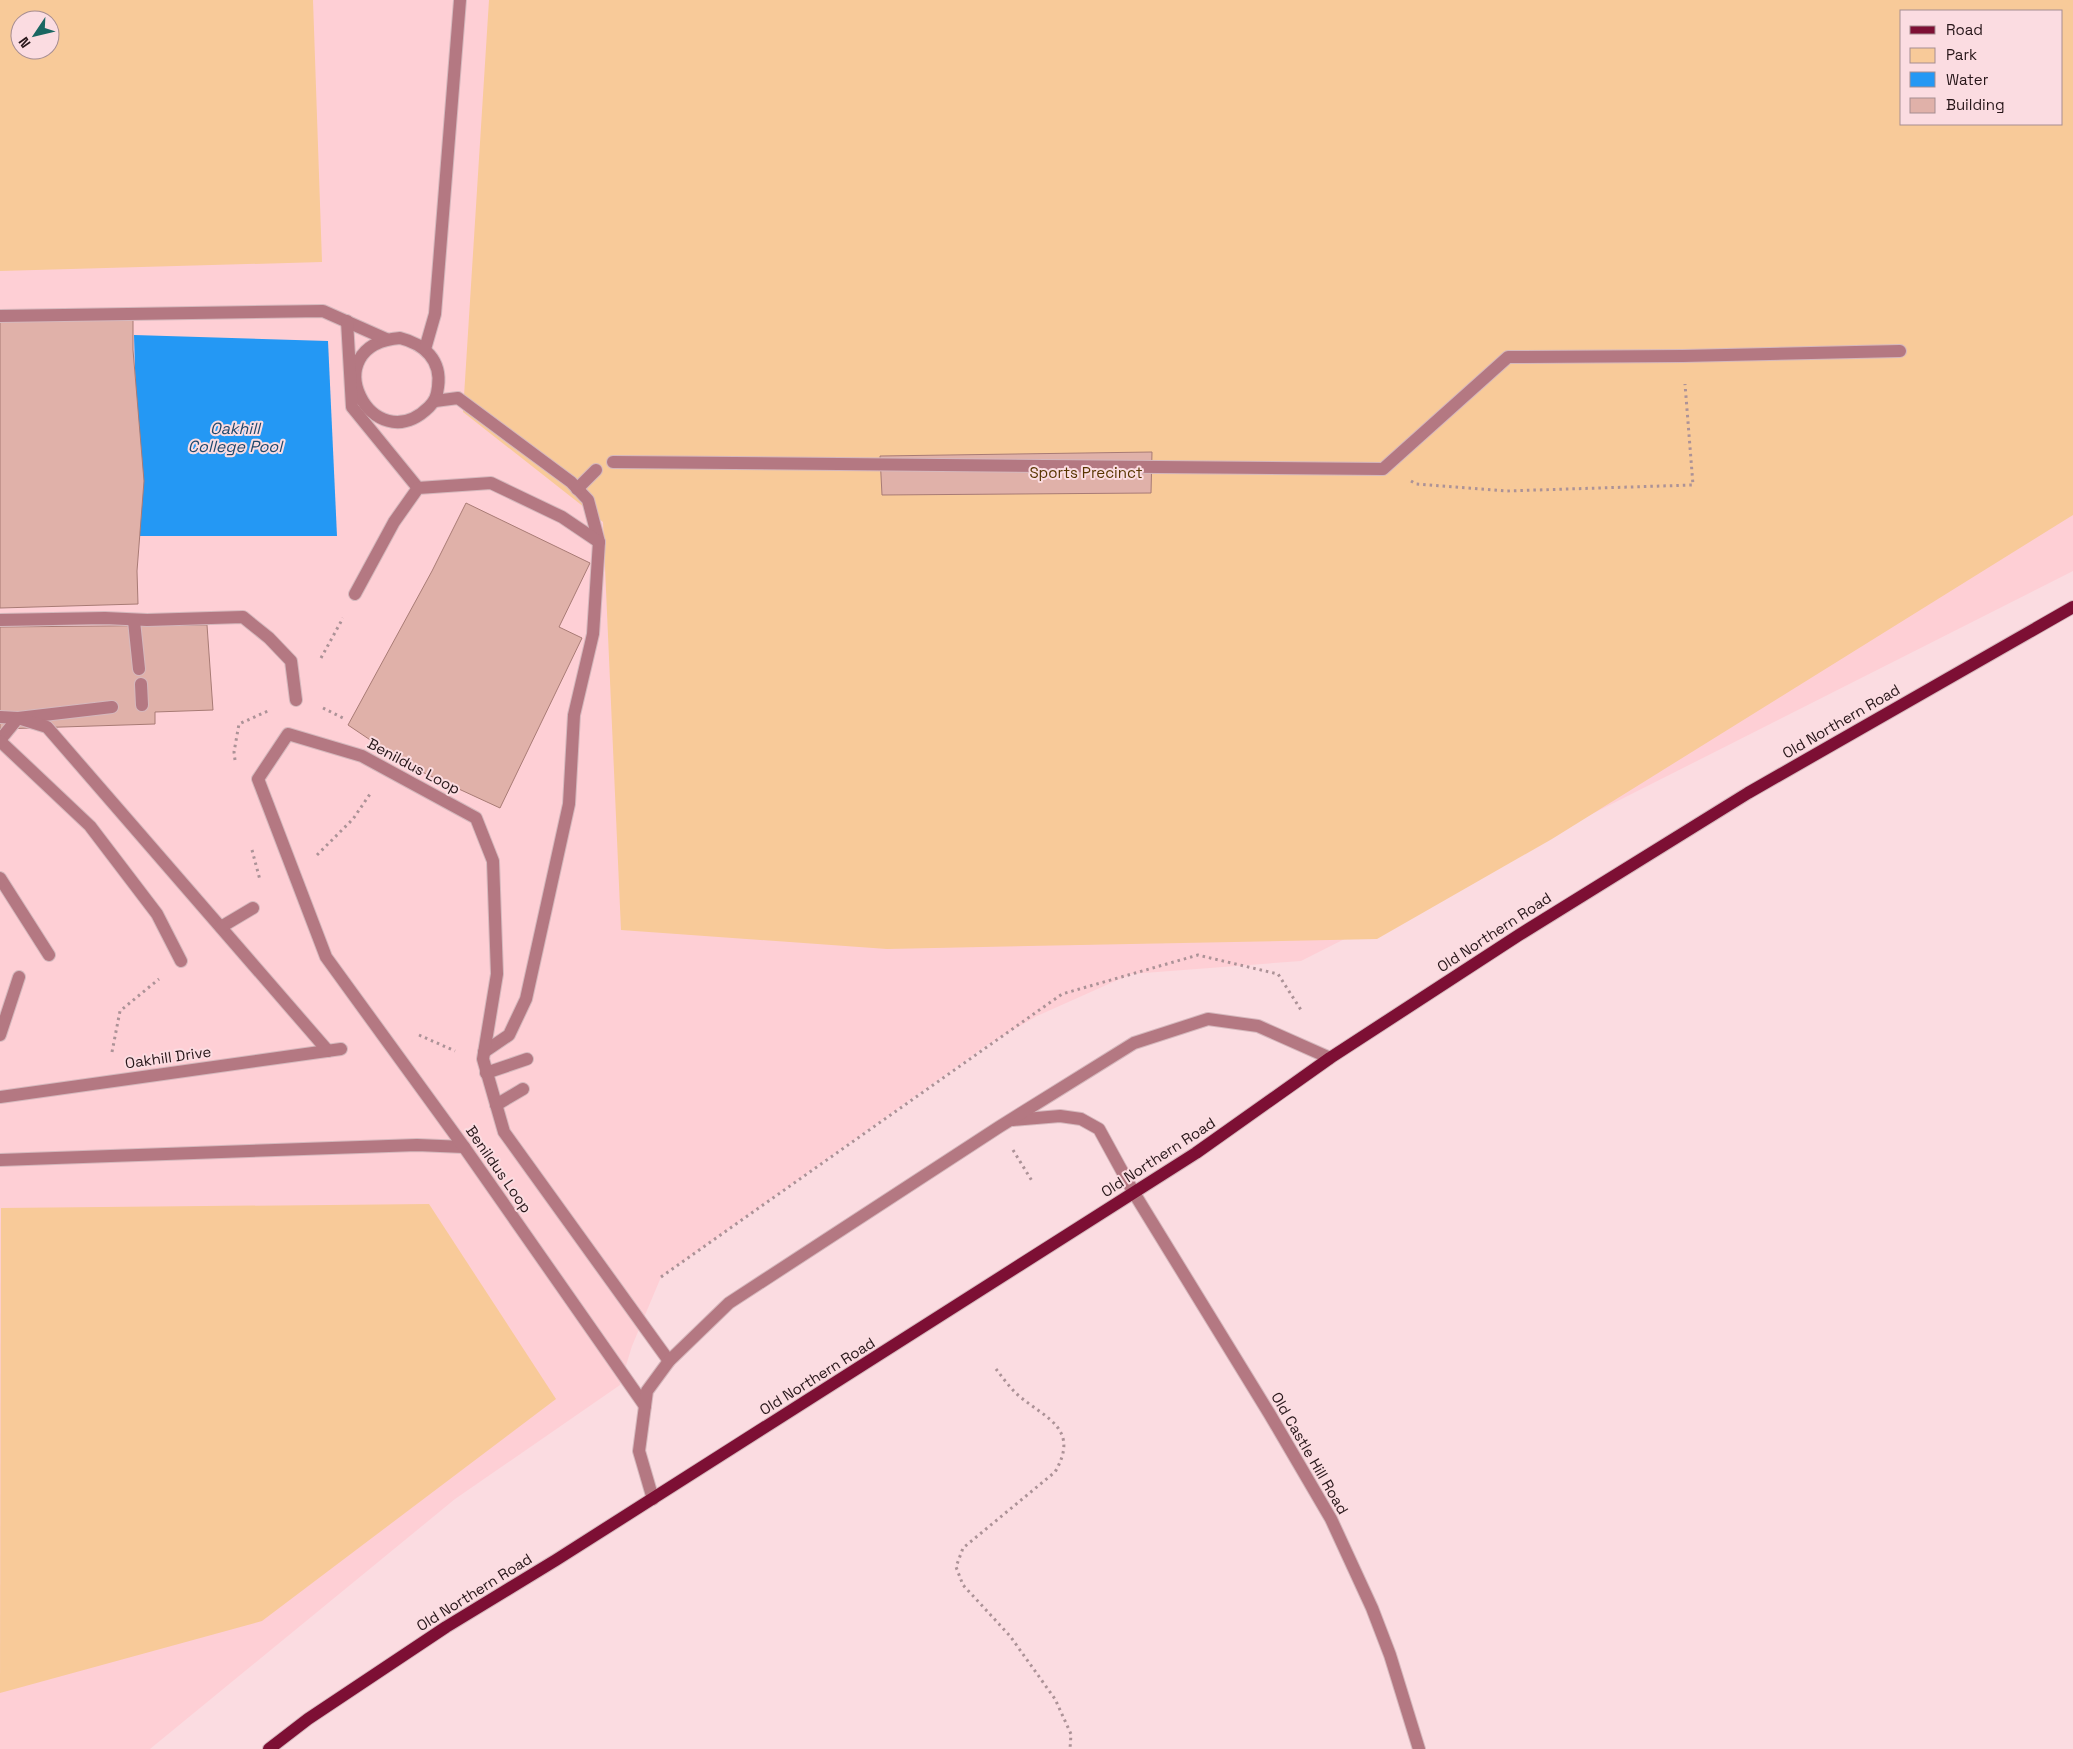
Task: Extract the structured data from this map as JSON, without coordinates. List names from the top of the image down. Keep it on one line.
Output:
{"streets":{"main road":["Old Northern Road"],"street":["Benildus Loop","Oakhill Drive","Old Castle Hill Road"]},"crossings":[["Old Northern Road","Old Castle Hill Road"]],"water":["Oakhill College Pool"],"parks":["Sports Precinct"],"legend":["Road","Park","Water","Building"],"north":"bottom left"}
